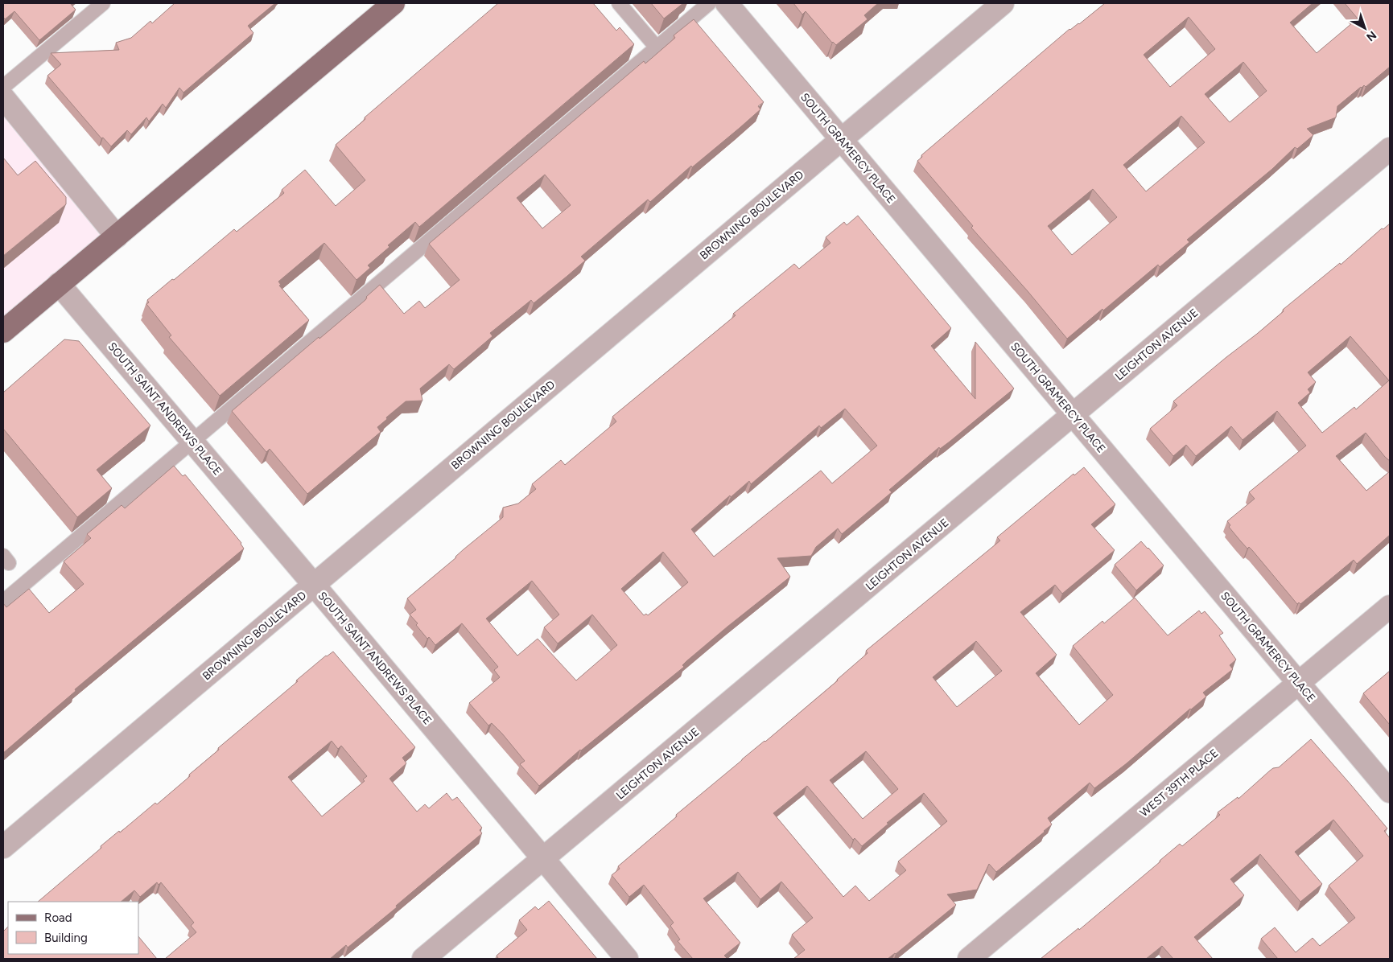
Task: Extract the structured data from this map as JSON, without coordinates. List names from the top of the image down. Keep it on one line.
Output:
{"streets":{"street":["SOUTH GRAMERCY PLACE","BROWNING BOULEVARD","LEIGHTON AVENUE","SOUTH SAINT ANDREWS PLACE","WEST 39TH PLACE"]},"crossings":[["SOUTH GRAMERCY PLACE","BROWNING BOULEVARD"],["SOUTH GRAMERCY PLACE","LEIGHTON AVENUE"],["SOUTH GRAMERCY PLACE","WEST 39TH PLACE"],["BROWNING BOULEVARD","SOUTH SAINT ANDREWS PLACE"],["LEIGHTON AVENUE","SOUTH SAINT ANDREWS PLACE"]],"legend":["Road","Building"],"north":"bottom right"}
